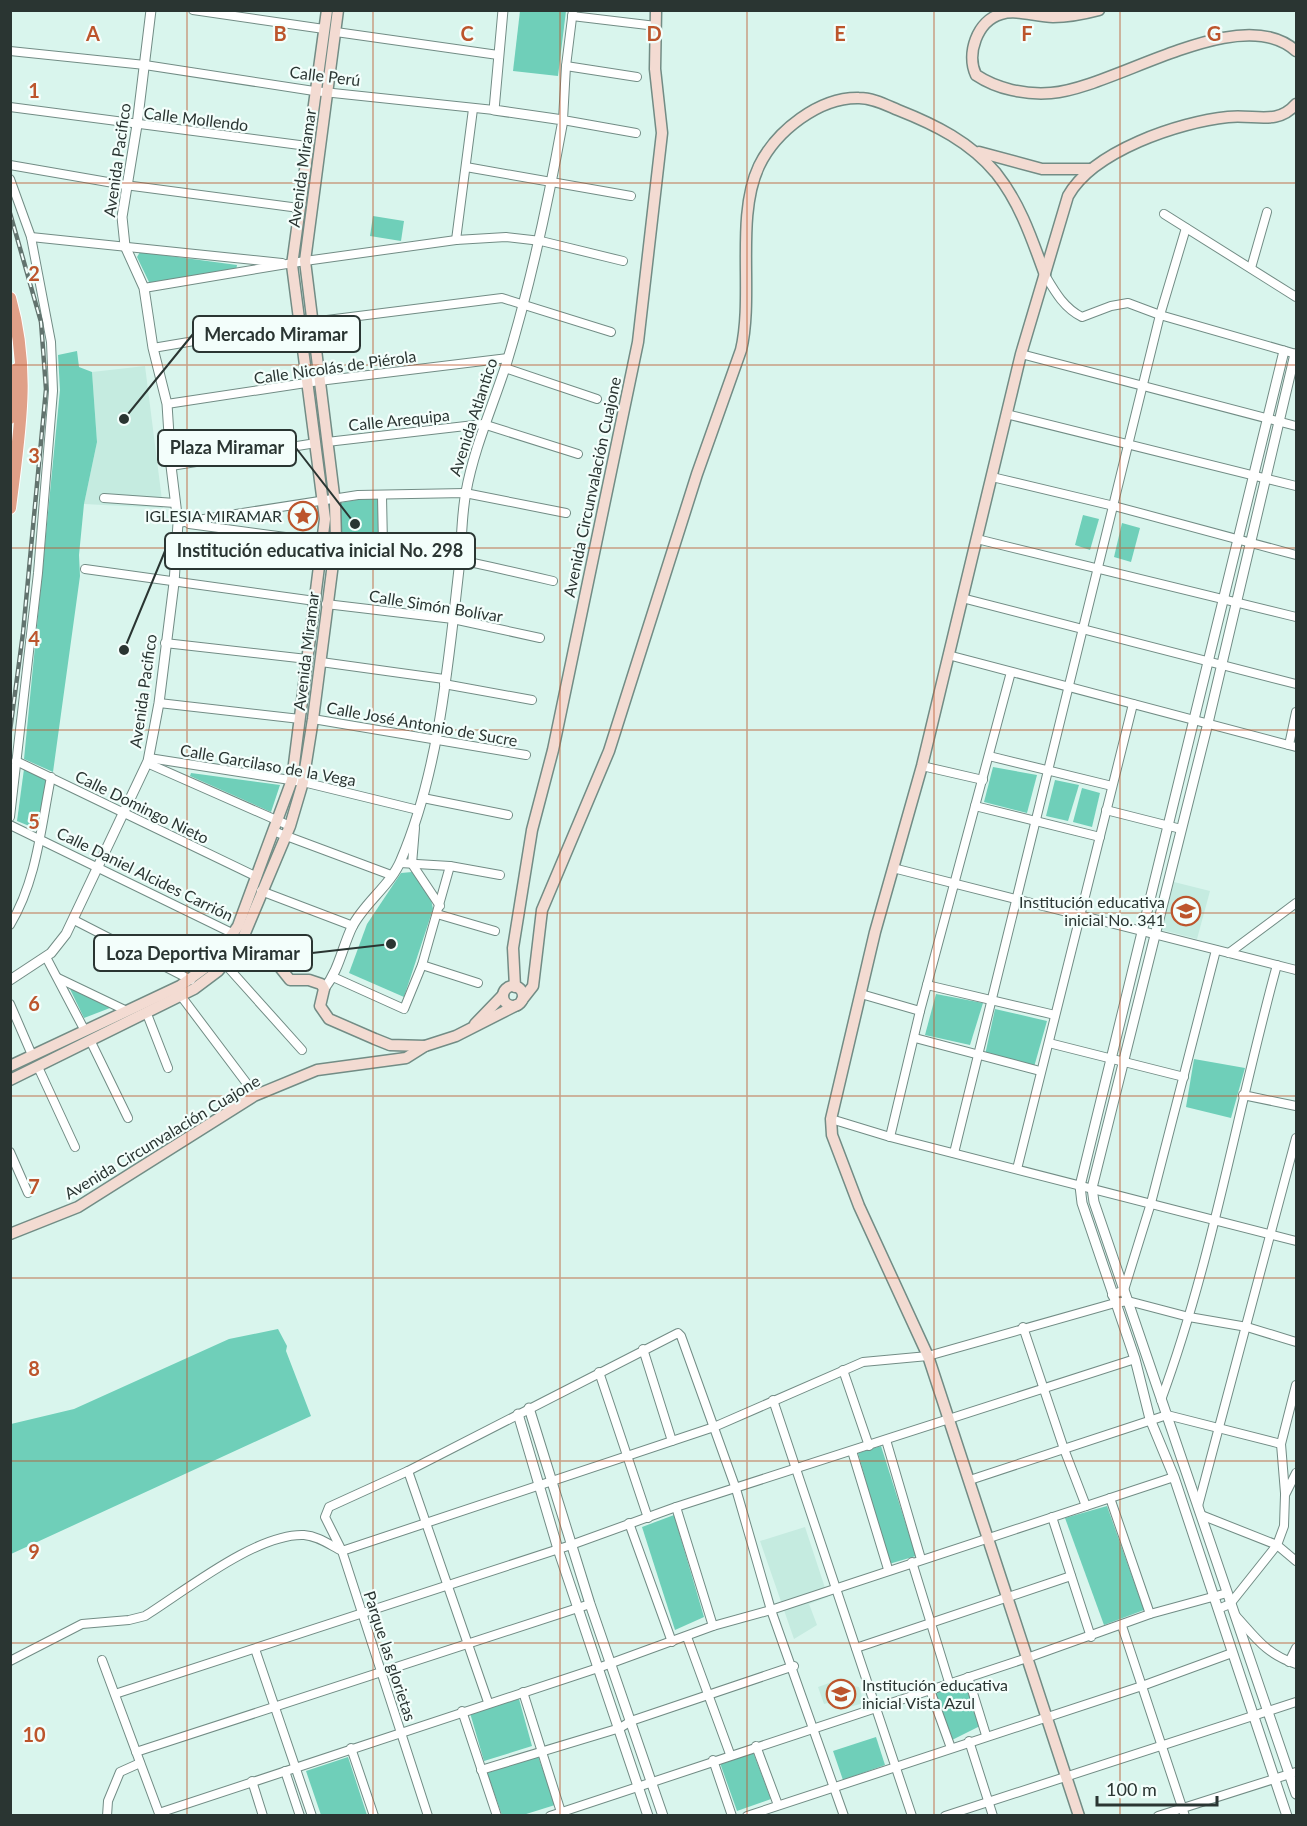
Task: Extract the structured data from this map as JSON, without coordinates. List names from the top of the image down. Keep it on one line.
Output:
{"streets":{"main road":["Avenida Miramar","Avenida Circunvalación Cuajone","Calle Daniel Alcides Carrión"],"street":["Calle Perú","Calle Mollendo","Avenida Pacifico","Calle Nicolás de Piérola","Avenida Atlantico","Calle Arequipa","Calle Simón Bolívar","Calle José Antonio de Sucre","Calle Garcilaso de la Vega","Calle Domingo Nieto","Parque las glorietas"]},"crossings":[["Calle Perú","Avenida Pacifico"],["Calle Perú","Avenida Miramar"],["Calle Perú","Avenida Atlantico"],["Calle Mollendo","Avenida Pacifico"],["Calle Mollendo","Avenida Miramar"],["Avenida Pacifico","Calle Nicolás de Piérola"],["Avenida Pacifico","Calle Arequipa"],["Avenida Pacifico","Calle José Antonio de Sucre"],["Avenida Pacifico","Calle Garcilaso de la Vega"],["Avenida Pacifico","Calle Domingo Nieto"],["Avenida Pacifico","Calle Daniel Alcides Carrión"],["Avenida Miramar","Calle Nicolás de Piérola"],["Avenida Miramar","Calle Arequipa"],["Avenida Miramar","Calle Simón Bolívar"],["Avenida Miramar","Calle José Antonio de Sucre"],["Avenida Miramar","Calle Garcilaso de la Vega"],["Avenida Miramar","Calle Domingo Nieto"],["Avenida Miramar","Calle Daniel Alcides Carrión"],["Calle Nicolás de Piérola","Avenida Atlantico"],["Avenida Atlantico","Calle Arequipa"],["Avenida Atlantico","Calle Simón Bolívar"],["Avenida Atlantico","Calle José Antonio de Sucre"],["Avenida Atlantico","Calle Garcilaso de la Vega"],["Avenida Atlantico","Calle Daniel Alcides Carrión"]],"places":{"other":["Mercado Miramar","Plaza Miramar","Institución educativa inicial No. 298","Loza Deportiva Miramar"],"place":["IGLESIA MIRAMAR"],"school or university":["Institución educativa inicial No. 341","Institución educativa inicial Vista Azul"]},"scale_bar":"100 m","grid":{"columns":["A","B","C","D","E","F","G"],"rows":["1","2","3","4","5","6","7","8","9","10"]}}
